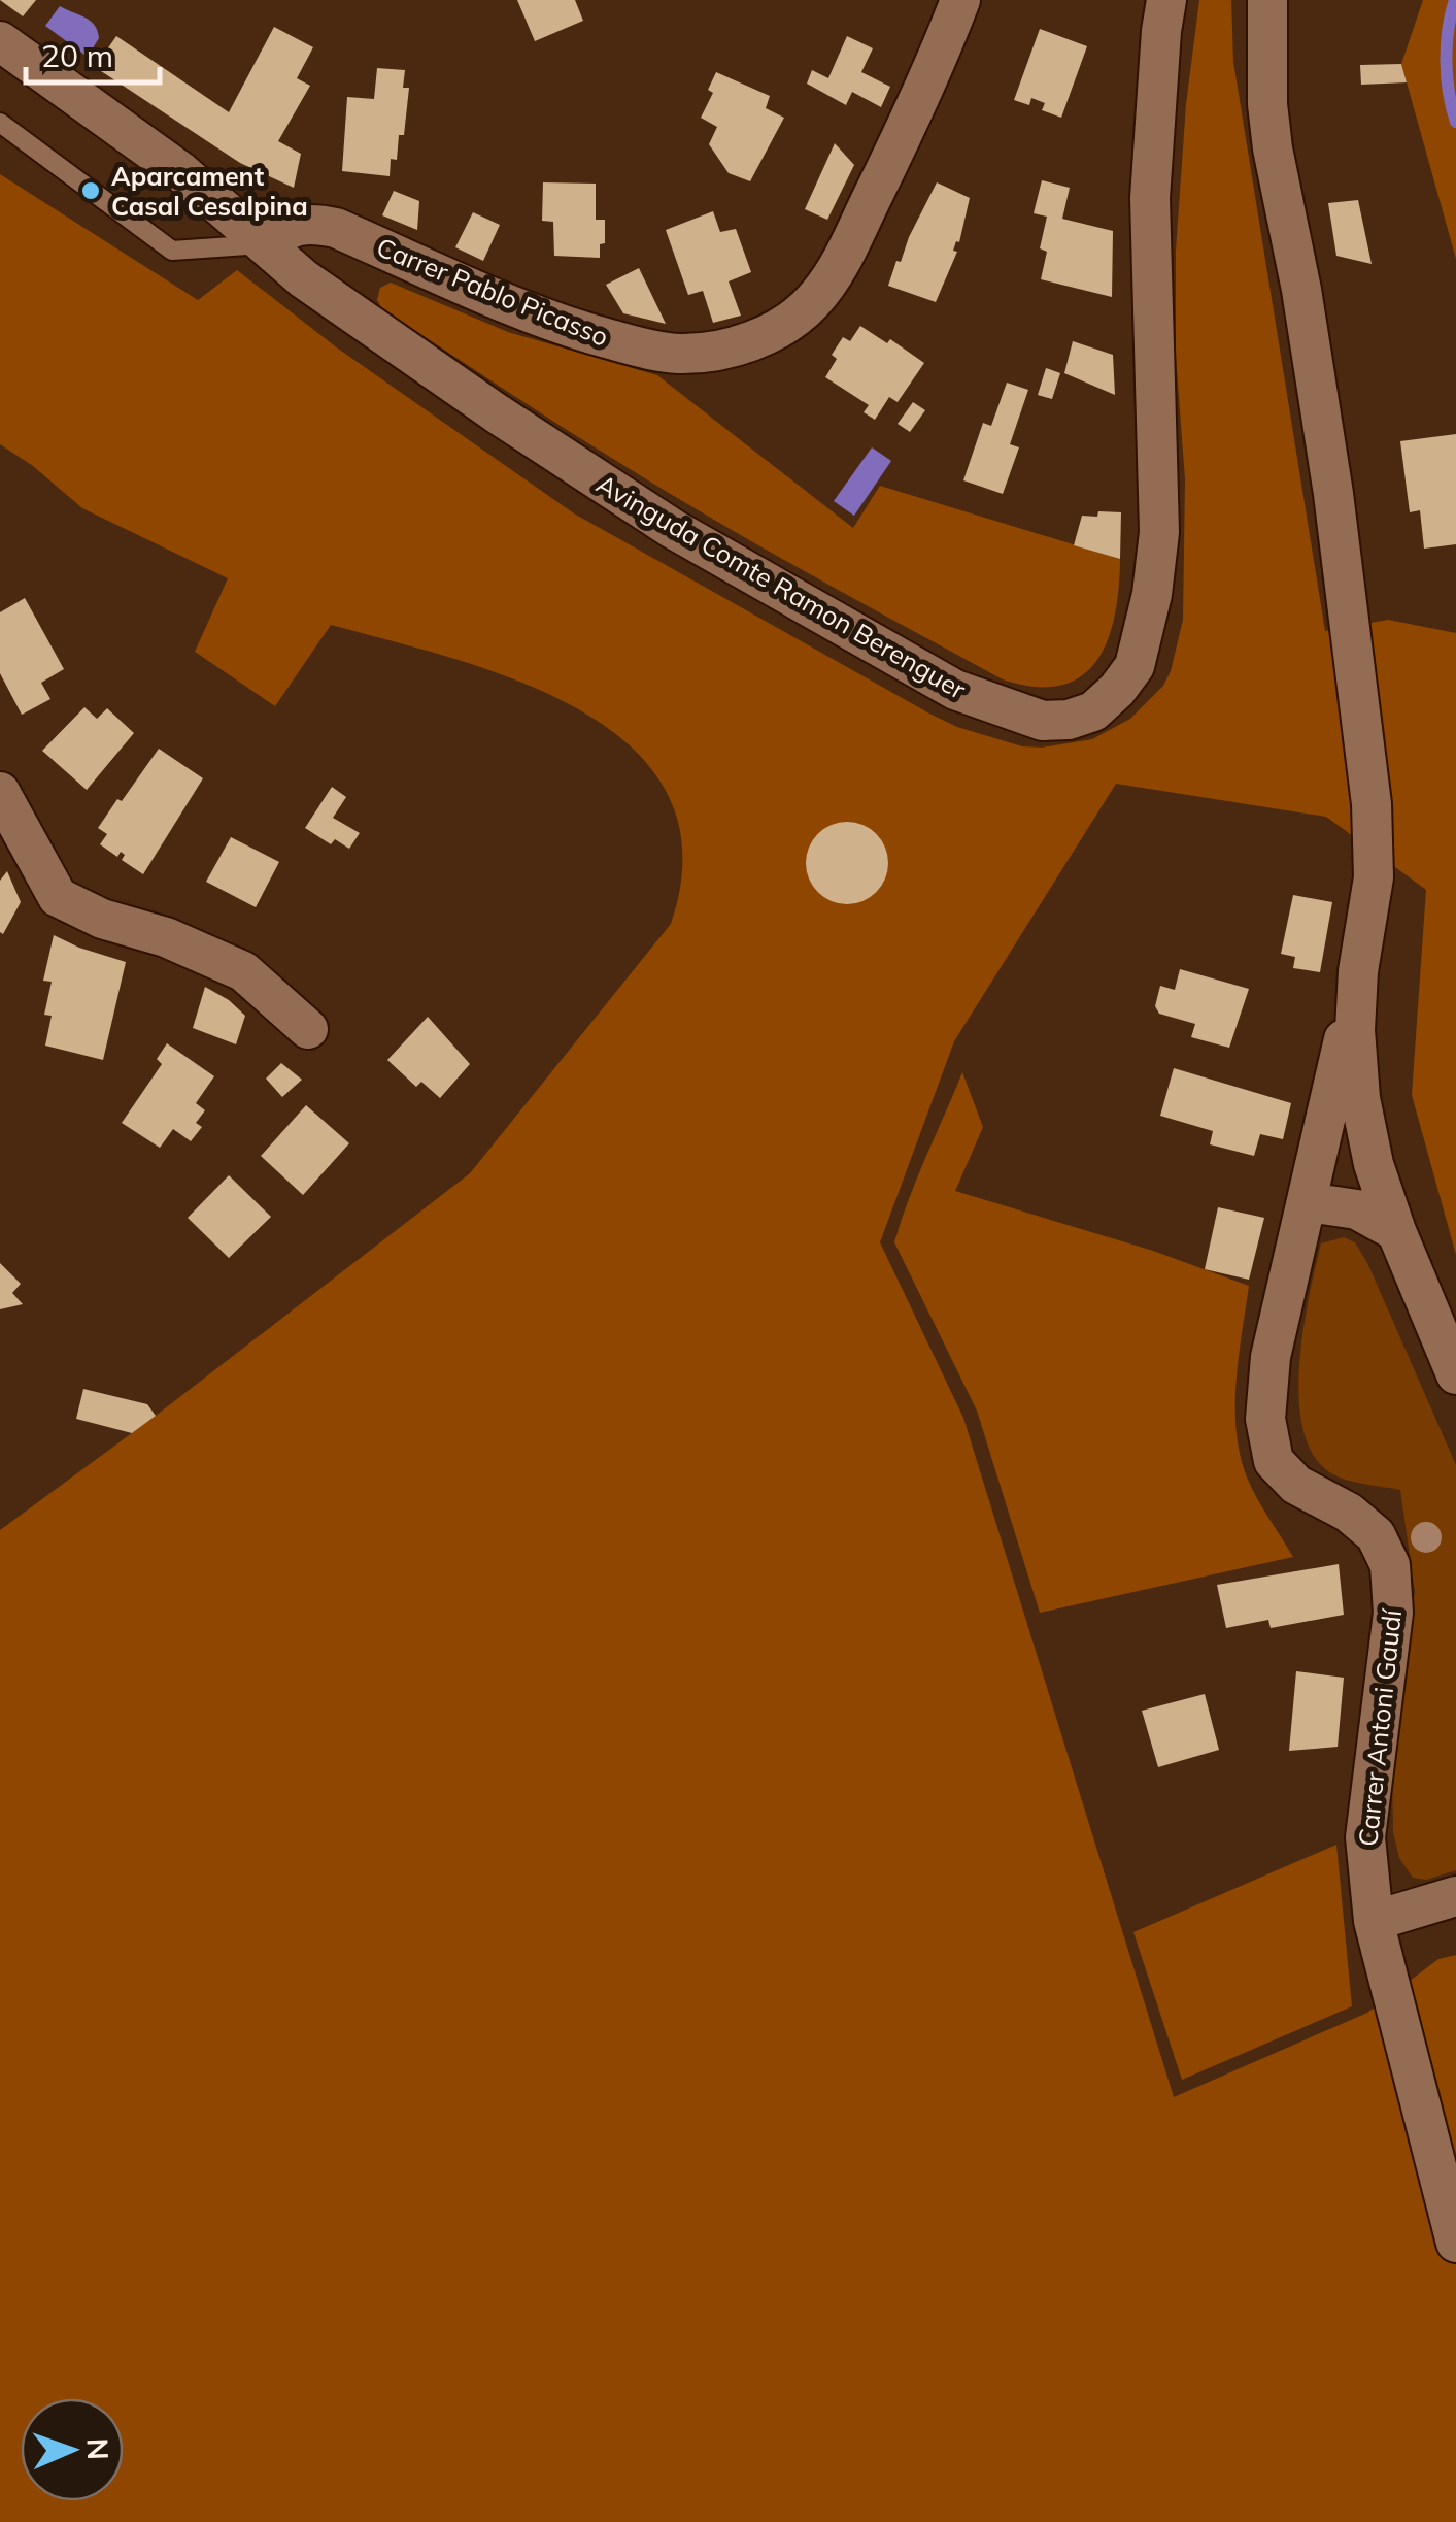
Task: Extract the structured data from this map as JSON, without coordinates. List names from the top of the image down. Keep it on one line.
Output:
{"streets":{"street":["Carrer Pablo Picasso","Avinguda Comte Ramon Berenguer","Carrer Antoni Gaudí"]},"crossings":[["Carrer Pablo Picasso","Avinguda Comte Ramon Berenguer"]],"places":["Aparcament Casal Cesalpina"],"scale_bar":"20 m","north":"right"}
